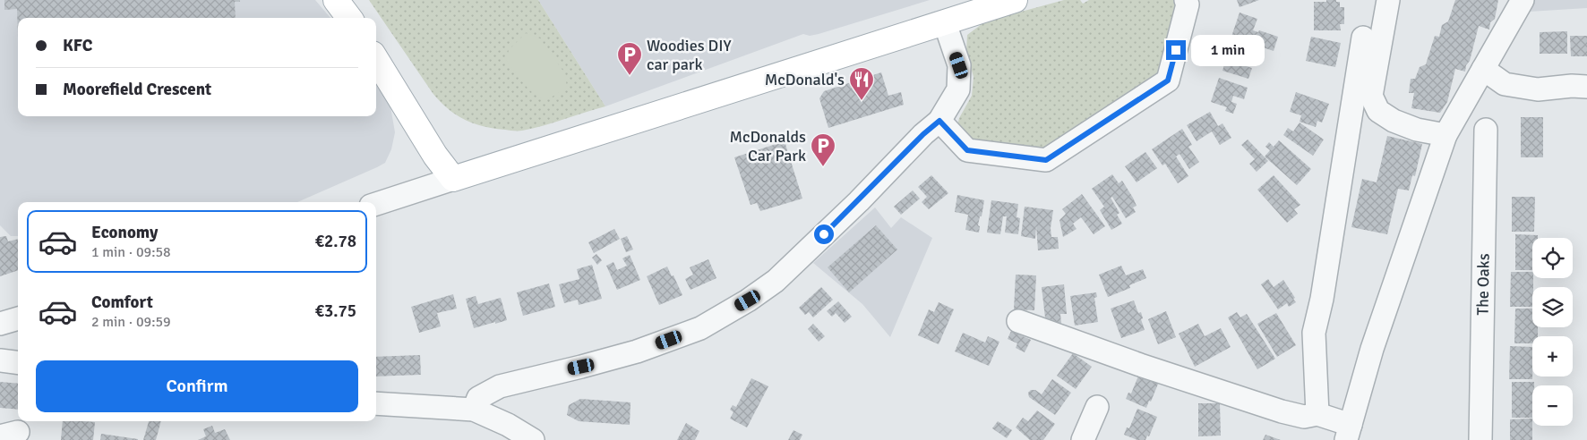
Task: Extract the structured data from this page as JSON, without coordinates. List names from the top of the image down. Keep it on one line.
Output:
{"streets":{"street":["The Oaks"]},"places":{"parking":["Woodies DIY car park","McDonalds Car Park"],"restaurant":["McDonald's"]},"page":{"banner":["KFC","Moorefield Crescent"],"bubble":"1 min","list":[{"name":"Economy","note":"1 min · 09:58","value":"€2.78"},{"name":"Comfort","note":"2 min · 09:59","value":"€3.75"}],"map_buttons":["+","−"],"buttons":"Confirm"}}
